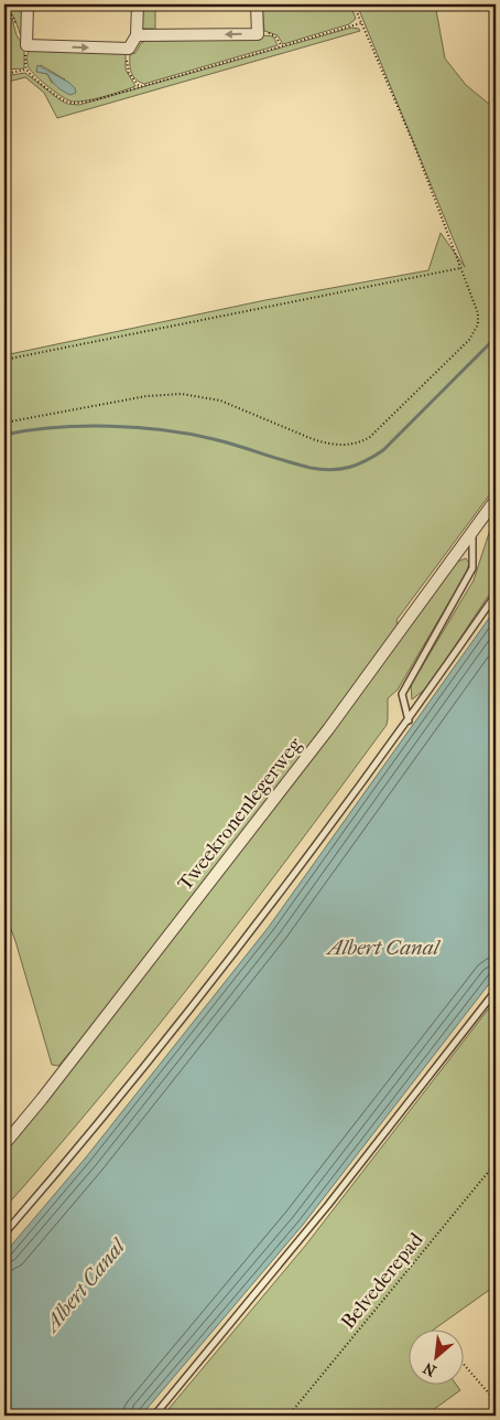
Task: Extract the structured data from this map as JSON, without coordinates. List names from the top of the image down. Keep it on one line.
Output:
{"streets":{"street":["Tweekronenlegerweg"],"path":["Belvederepad"]},"water":["Albert Canal"],"north":"bottom left"}
